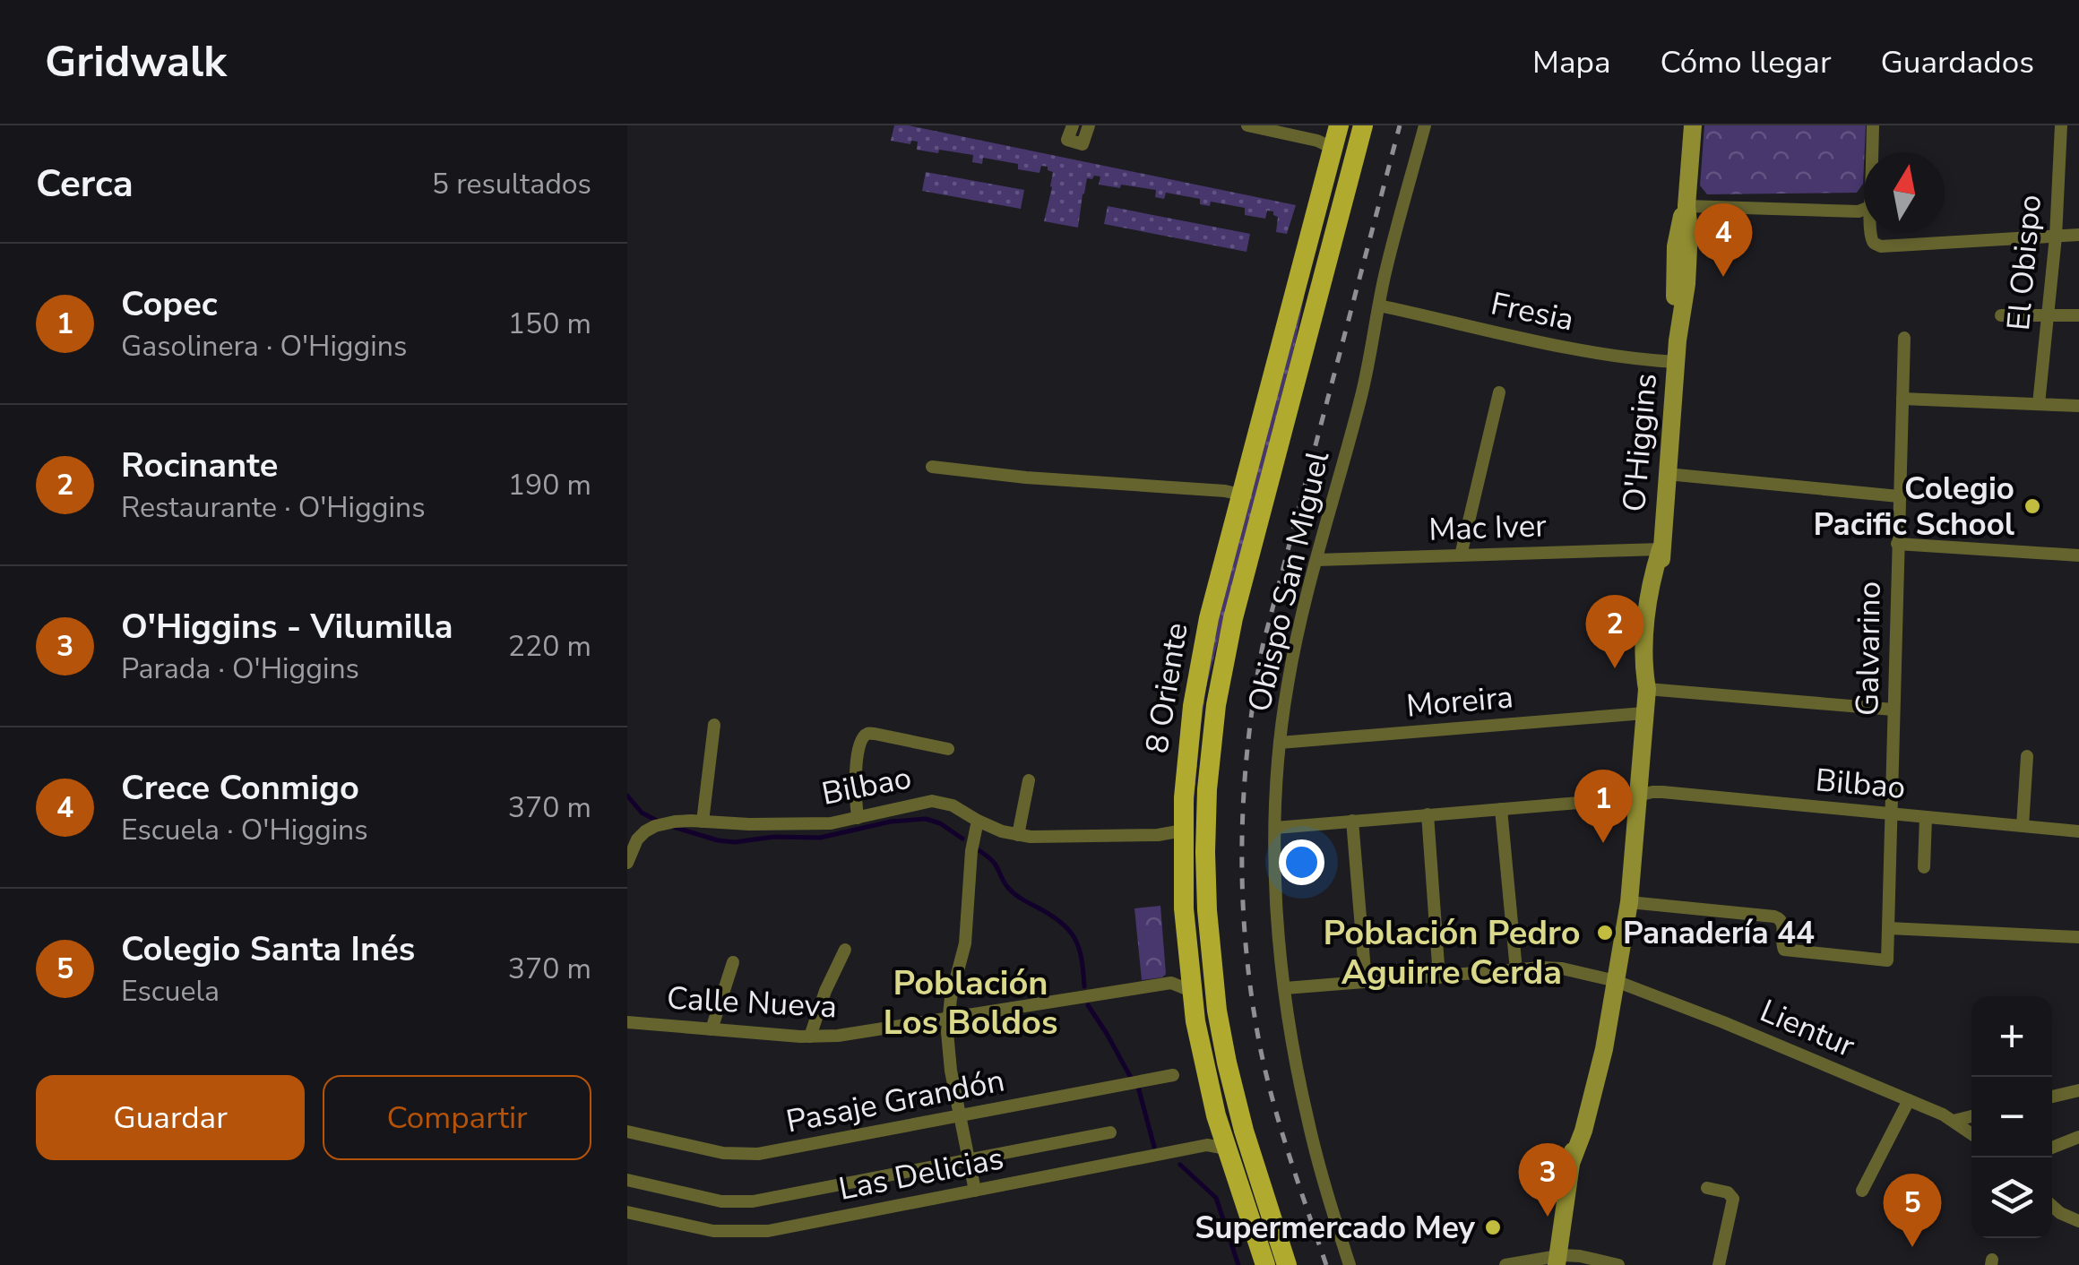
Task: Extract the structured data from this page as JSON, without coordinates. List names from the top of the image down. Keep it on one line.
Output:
{"streets":{"main road":["O'Higgins","8 Oriente"],"street":["El Obispo","Fresia","Mac Iver","Obispo San Miguel","Galvarino","Moreira","Bilbao","Calle Nueva","Lientur","Pasaje Grandón","Las Delicias"]},"crossings":[["Fresia","O'Higgins"],["Fresia","Obispo San Miguel"],["O'Higgins","Mac Iver"],["O'Higgins","Galvarino"],["O'Higgins","Moreira"],["O'Higgins","Bilbao"],["O'Higgins","Lientur"],["Mac Iver","Obispo San Miguel"],["Obispo San Miguel","Moreira"],["Obispo San Miguel","Bilbao"],["Obispo San Miguel","Lientur"],["Galvarino","Bilbao"],["8 Oriente","Bilbao"],["8 Oriente","Calle Nueva"],["8 Oriente","Las Delicias"]],"districts":["Población Pedro Aguirre Cerda","Población Los Boldos"],"places":["Colegio Pacific School","Panadería 44","Supermercado Mey"],"north":"top","page":{"header":"Gridwalk","nav":["Mapa","Cómo llegar","Guardados"],"heading":["Cerca","5 resultados"],"pins":["4","2","1","3","5"],"list":[{"mark":"1","name":"Copec","note":"Gasolinera · O'Higgins","value":"150 m"},{"mark":"2","name":"Rocinante","note":"Restaurante · O'Higgins","value":"190 m"},{"mark":"3","name":"O'Higgins - Vilumilla","note":"Parada · O'Higgins","value":"220 m"},{"mark":"4","name":"Crece Conmigo","note":"Escuela · O'Higgins","value":"370 m"},{"mark":"5","name":"Colegio Santa Inés","note":"Escuela","value":"370 m"}],"map_buttons":["+","−"],"buttons":["Guardar","Compartir"]}}
